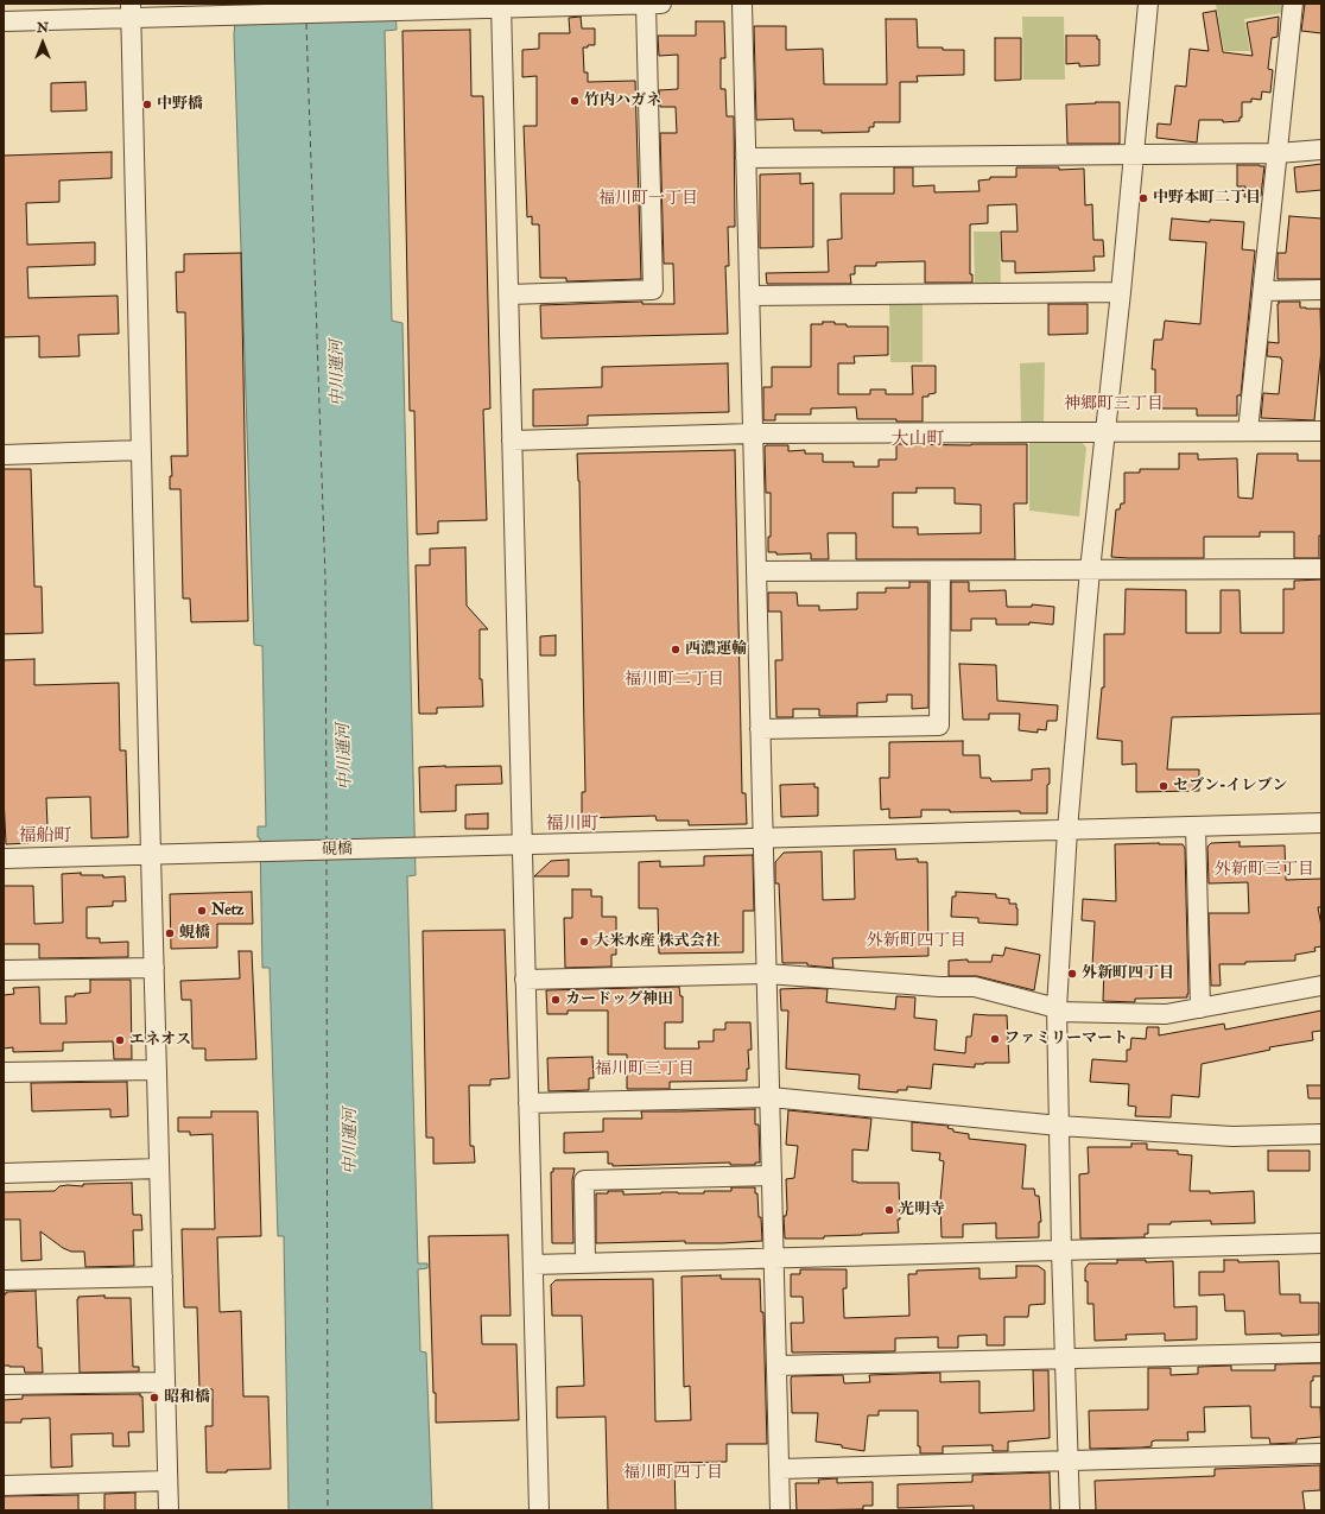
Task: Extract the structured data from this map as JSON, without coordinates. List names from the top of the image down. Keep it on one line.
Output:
{"streets":{"street":["硯橋"]},"districts":["福川町一丁目","神郷町三丁目","大山町","福川町二丁目","福川町","福船町","外新町三丁目","外新町四丁目","福川町三丁目","福川町四丁目"],"water":["中川運河"],"places":["竹内ハガネ","中野橋","中野本町二丁目","西濃運輸","セブン-イレブン","Netz","蜆橋","大米水産 株式会社","外新町四丁目","カードッグ神田","ファミリーマート","エネオス","光明寺","昭和橋"],"north":"top"}
